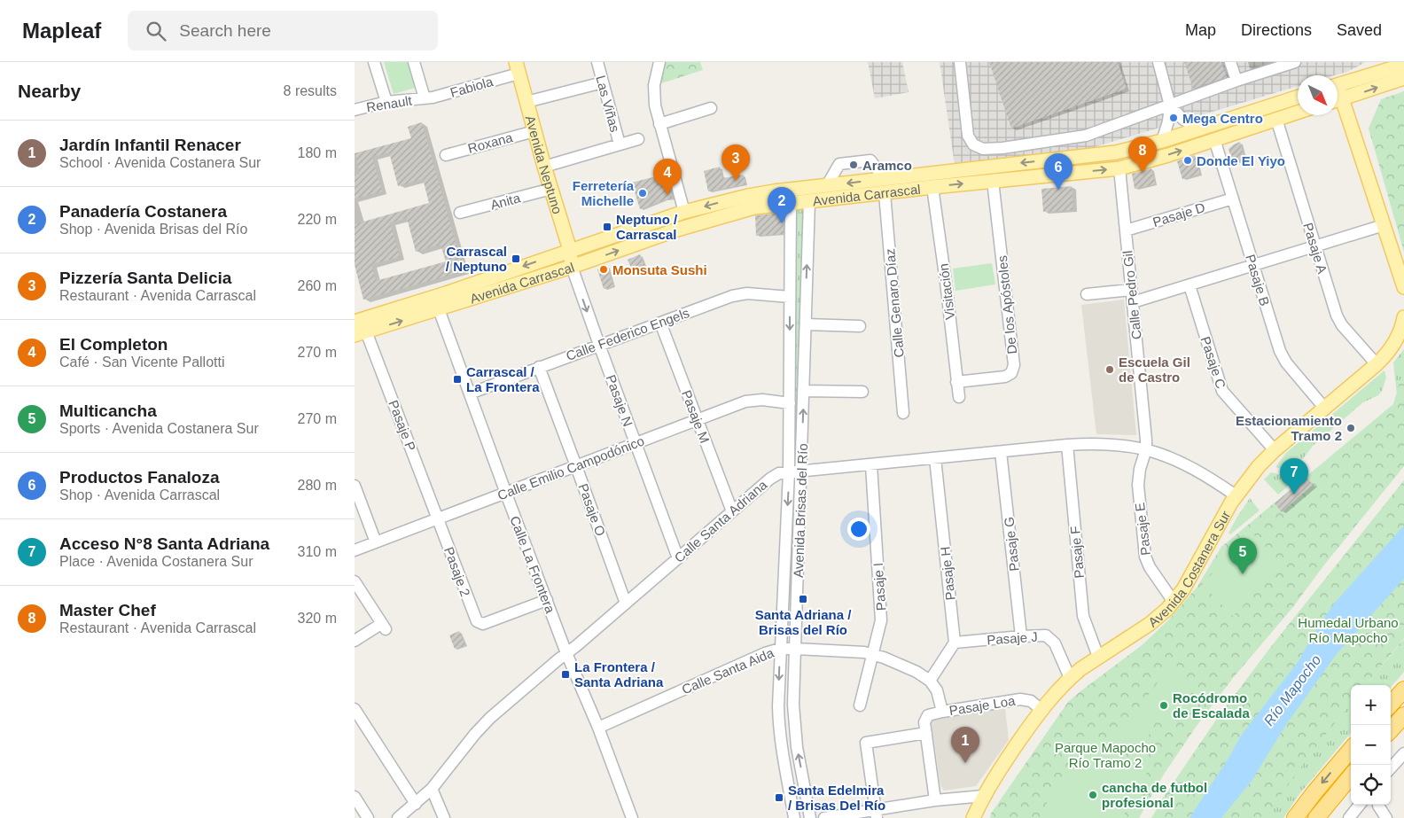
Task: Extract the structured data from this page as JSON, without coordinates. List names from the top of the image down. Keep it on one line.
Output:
{"streets":{"main road":["Avenida Neptuno","Avenida Carrascal","Avenida Costanera Sur"],"street":["Fabiola","Renault","Las Viñas","Roxana","Anita","Pasaje D","Pasaje A","Pasaje B","Visitación","Calle Pedro Gil","Calle Genaro Díaz","De los Apóstoles","Calle Federico Engels","Pasaje C","Pasaje N","Pasaje M","Pasaje P","Calle Emilio Campodónico","Pasaje O","Avenida Brisas del Río","Calle Santa Adriana","Pasaje E","Pasaje G","Pasaje F","Calle La Frontera","Pasaje 2","Pasaje H","Pasaje I","Pasaje J","Calle Santa Aida","Pasaje Loa"]},"crossings":[["Fabiola","Renault"],["Fabiola","Avenida Neptuno"],["Roxana","Avenida Neptuno"],["Avenida Neptuno","Avenida Carrascal"],["Avenida Neptuno","Anita"],["Avenida Neptuno","Pasaje N"],["Avenida Carrascal","Pasaje A"],["Avenida Carrascal","Pasaje B"],["Avenida Carrascal","Visitación"],["Avenida Carrascal","Calle Pedro Gil"],["Avenida Carrascal","Calle Genaro Díaz"],["Avenida Carrascal","De los Apóstoles"],["Avenida Carrascal","Pasaje N"],["Avenida Carrascal","Pasaje P"],["Avenida Carrascal","Avenida Brisas del Río"],["Avenida Carrascal","Calle La Frontera"],["Pasaje D","Pasaje B"],["Pasaje D","Calle Pedro Gil"],["Pasaje A","Avenida Costanera Sur"],["Pasaje B","Avenida Costanera Sur"],["Visitación","De los Apóstoles"],["Calle Pedro Gil","Calle Santa Adriana"],["Calle Pedro Gil","Pasaje E"],["Calle Federico Engels","Pasaje N"],["Calle Federico Engels","Pasaje M"],["Calle Federico Engels","Pasaje O"],["Calle Federico Engels","Avenida Brisas del Río"],["Calle Federico Engels","Calle La Frontera"],["Pasaje C","Avenida Costanera Sur"],["Pasaje N","Calle Emilio Campodónico"],["Pasaje N","Calle Santa Adriana"],["Pasaje M","Calle Emilio Campodónico"],["Pasaje M","Calle Santa Adriana"],["Pasaje P","Calle Emilio Campodónico"],["Pasaje P","Pasaje 2"],["Calle Emilio Campodónico","Pasaje O"],["Calle Emilio Campodónico","Avenida Brisas del Río"],["Calle Emilio Campodónico","Calle La Frontera"],["Calle Emilio Campodónico","Pasaje 2"],["Pasaje O","Calle Santa Adriana"],["Avenida Brisas del Río","Calle Santa Adriana"],["Avenida Brisas del Río","Calle Santa Aida"],["Calle Santa Adriana","Pasaje E"],["Calle Santa Adriana","Pasaje G"],["Calle Santa Adriana","Pasaje F"],["Calle Santa Adriana","Calle La Frontera"],["Calle Santa Adriana","Avenida Costanera Sur"],["Calle Santa Adriana","Pasaje H"],["Calle Santa Adriana","Pasaje I"],["Pasaje E","Avenida Costanera Sur"],["Pasaje G","Pasaje J"],["Pasaje F","Avenida Costanera Sur"],["Calle La Frontera","Pasaje 2"],["Calle La Frontera","Calle Santa Aida"],["Avenida Costanera Sur","Pasaje J"],["Avenida Costanera Sur","Pasaje Loa"],["Pasaje H","Pasaje J"],["Pasaje I","Calle Santa Aida"]],"water":["Río Mapocho"],"parks":["Humedal Urbano Río Mapocho","Parque Mapocho Río Tramo 2"],"places":{"other":["Mega Centro","Donde El Yiyo","Aramco","Ferretería Michelle","Monsuta Sushi","Escuela Gil de Castro","Estacionamiento Tramo 2","Rocódromo de Escalada","cancha de futbol profesional"],"transit":["Neptuno / Carrascal","Carrascal / Neptuno","Carrascal / La Frontera","Santa Adriana / Brisas del Río","La Frontera / Santa Adriana","Santa Edelmira / Brisas Del Río"]},"north":"bottom right","page":{"header":"Mapleaf","search":"Search here","nav":["Map","Directions","Saved"],"heading":["Nearby","8 results"],"list":[{"mark":"1","name":"Jardín Infantil Renacer","note":"School · Avenida Costanera Sur","value":"180 m"},{"mark":"2","name":"Panadería Costanera","note":"Shop · Avenida Brisas del Río","value":"220 m"},{"mark":"3","name":"Pizzería Santa Delicia","note":"Restaurant · Avenida Carrascal","value":"260 m"},{"mark":"4","name":"El Completon","note":"Café · San Vicente Pallotti","value":"270 m"},{"mark":"5","name":"Multicancha","note":"Sports · Avenida Costanera Sur","value":"270 m"},{"mark":"6","name":"Productos Fanaloza","note":"Shop · Avenida Carrascal","value":"280 m"},{"mark":"7","name":"Acceso N°8 Santa Adriana","note":"Place · Avenida Costanera Sur","value":"310 m"},{"mark":"8","name":"Master Chef","note":"Restaurant · Avenida Carrascal","value":"320 m"}],"pins":["8","3","6","4","2","7","5","1"],"map_buttons":["+","−"]}}
